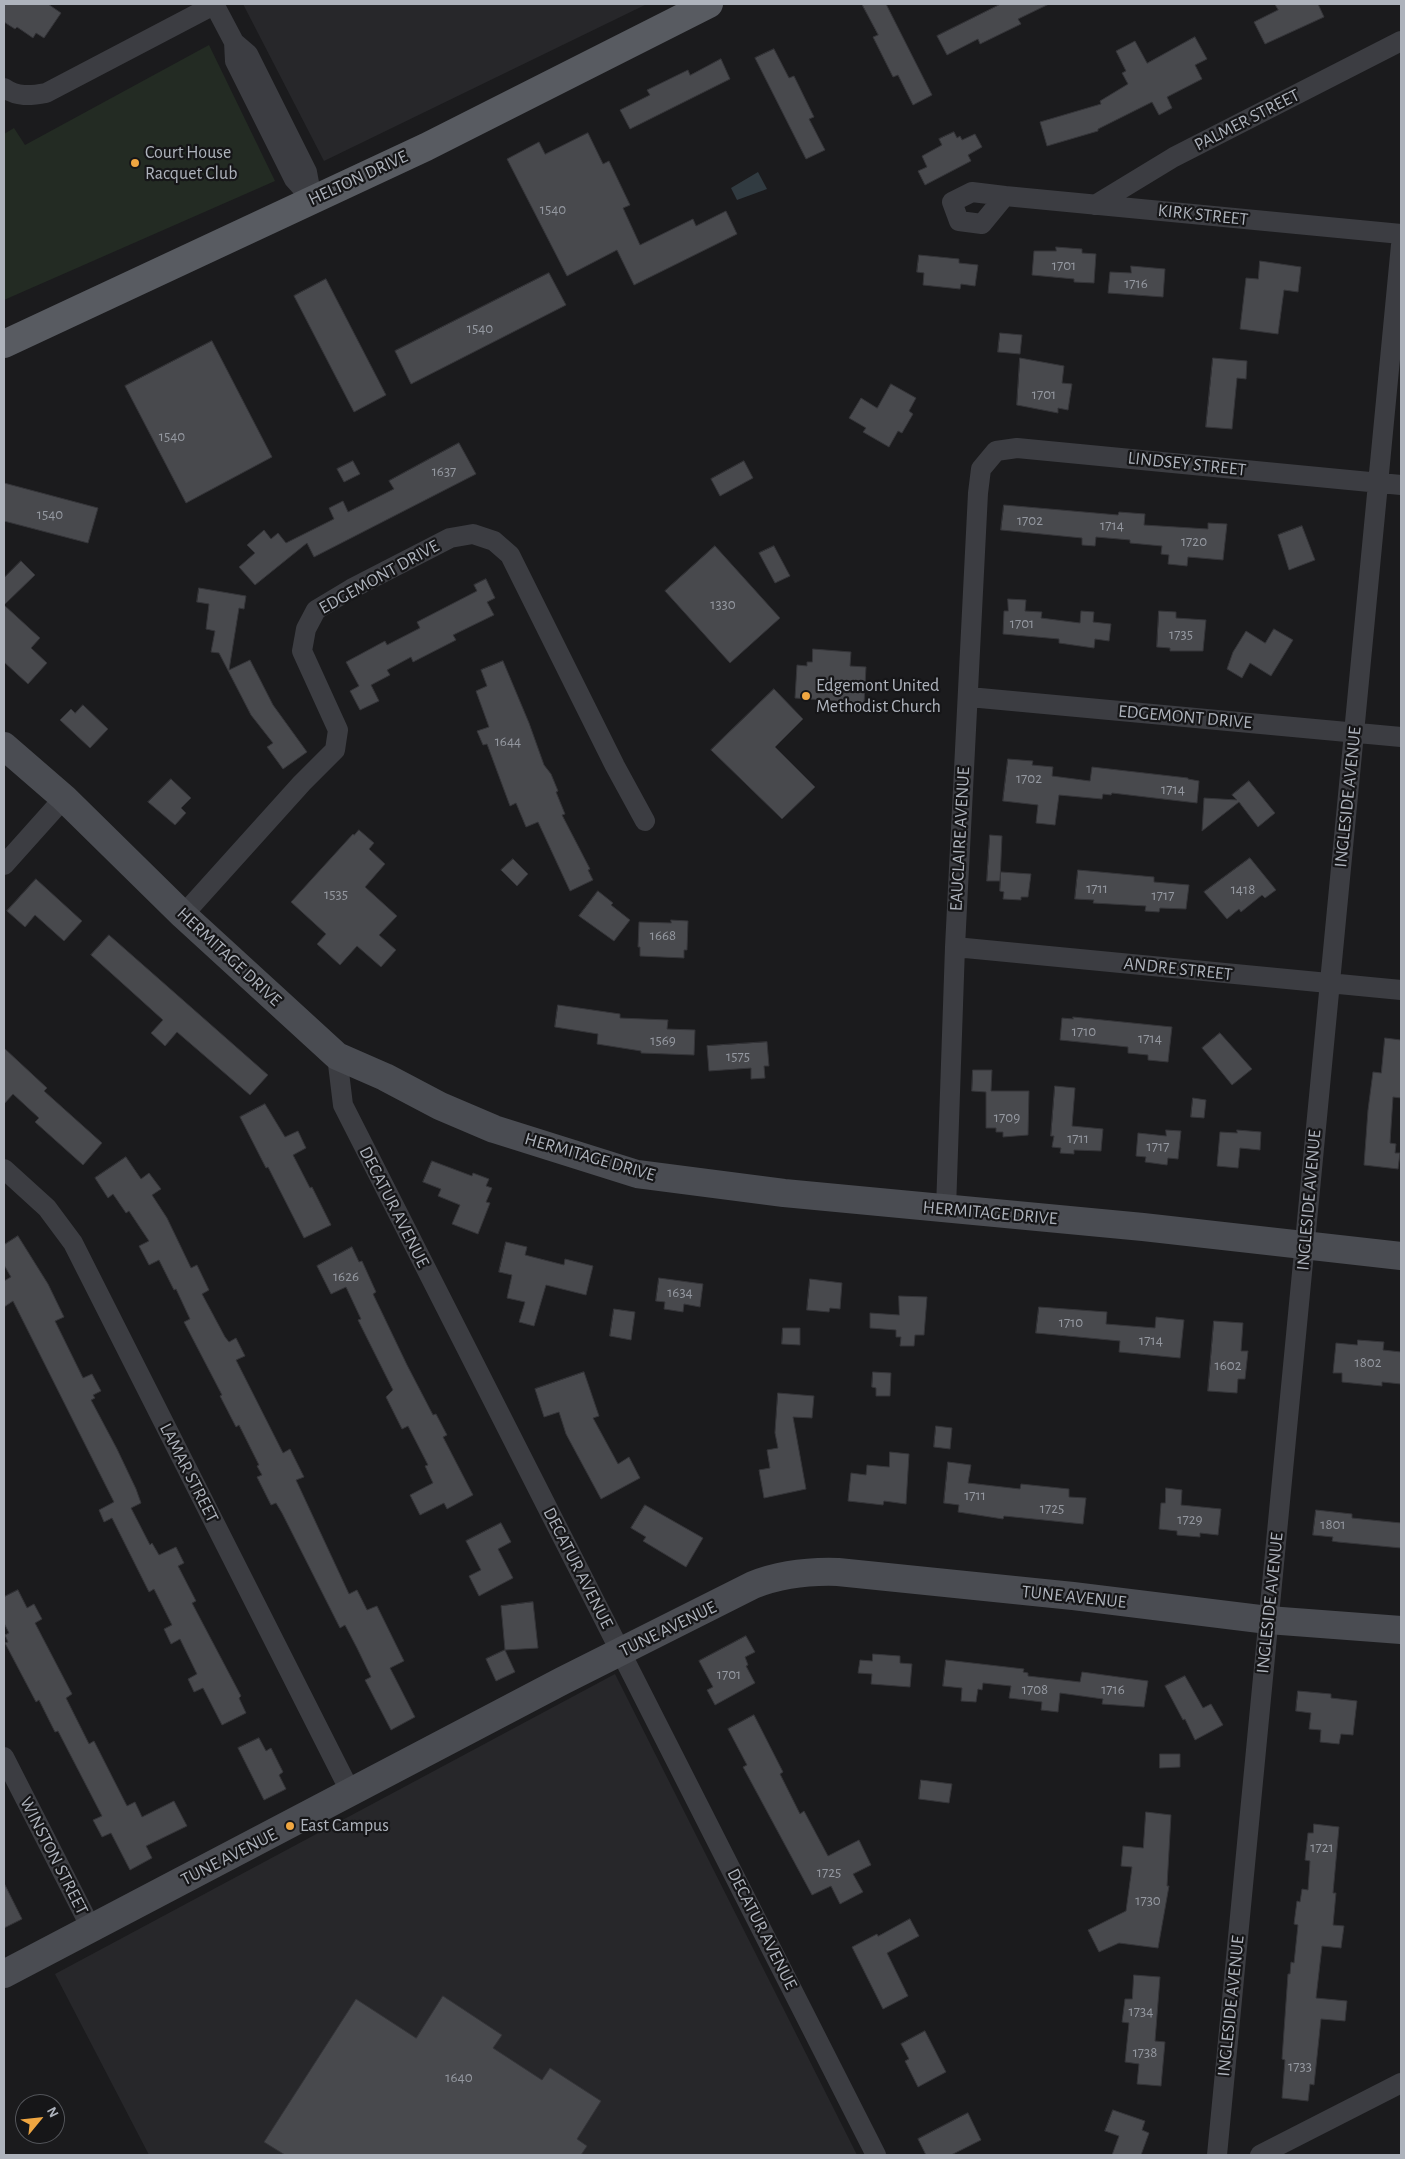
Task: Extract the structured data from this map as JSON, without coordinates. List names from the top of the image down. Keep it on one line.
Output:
{"streets":{"main road":["HELTON DRIVE"],"street":["PALMER STREET","KIRK STREET","LINDSEY STREET","EDGEMONT DRIVE","INGLESIDE AVENUE","EAUCLAIRE AVENUE","HERMITAGE DRIVE","ANDRE STREET","DECATUR AVENUE","LAMAR STREET","TUNE AVENUE","WINSTON STREET"]},"crossings":[["PALMER STREET","KIRK STREET"],["LINDSEY STREET","INGLESIDE AVENUE"],["LINDSEY STREET","EAUCLAIRE AVENUE"],["EDGEMONT DRIVE","INGLESIDE AVENUE"],["EDGEMONT DRIVE","EAUCLAIRE AVENUE"],["EDGEMONT DRIVE","HERMITAGE DRIVE"],["INGLESIDE AVENUE","HERMITAGE DRIVE"],["INGLESIDE AVENUE","ANDRE STREET"],["INGLESIDE AVENUE","TUNE AVENUE"],["EAUCLAIRE AVENUE","HERMITAGE DRIVE"],["EAUCLAIRE AVENUE","ANDRE STREET"],["HERMITAGE DRIVE","DECATUR AVENUE"],["DECATUR AVENUE","TUNE AVENUE"],["LAMAR STREET","TUNE AVENUE"],["TUNE AVENUE","WINSTON STREET"]],"places":["Court House Racquet Club","Edgemont United Methodist Church","East Campus"],"house_numbers":["1540","1701","1716","1540","1701","1540","1637","1540","1702","1714","1720","1330","1701","1735","1644","1702","1714","1711","1418","1535","1717","1668","1710","1714","1569","1575","1709","1711","1717","1626","1634","1710","1714","1802","1602","1711","1725","1729","1801","1701","1708","1716","1721","1725","1730","1734","1738","1733","1640"],"north":"top right"}
